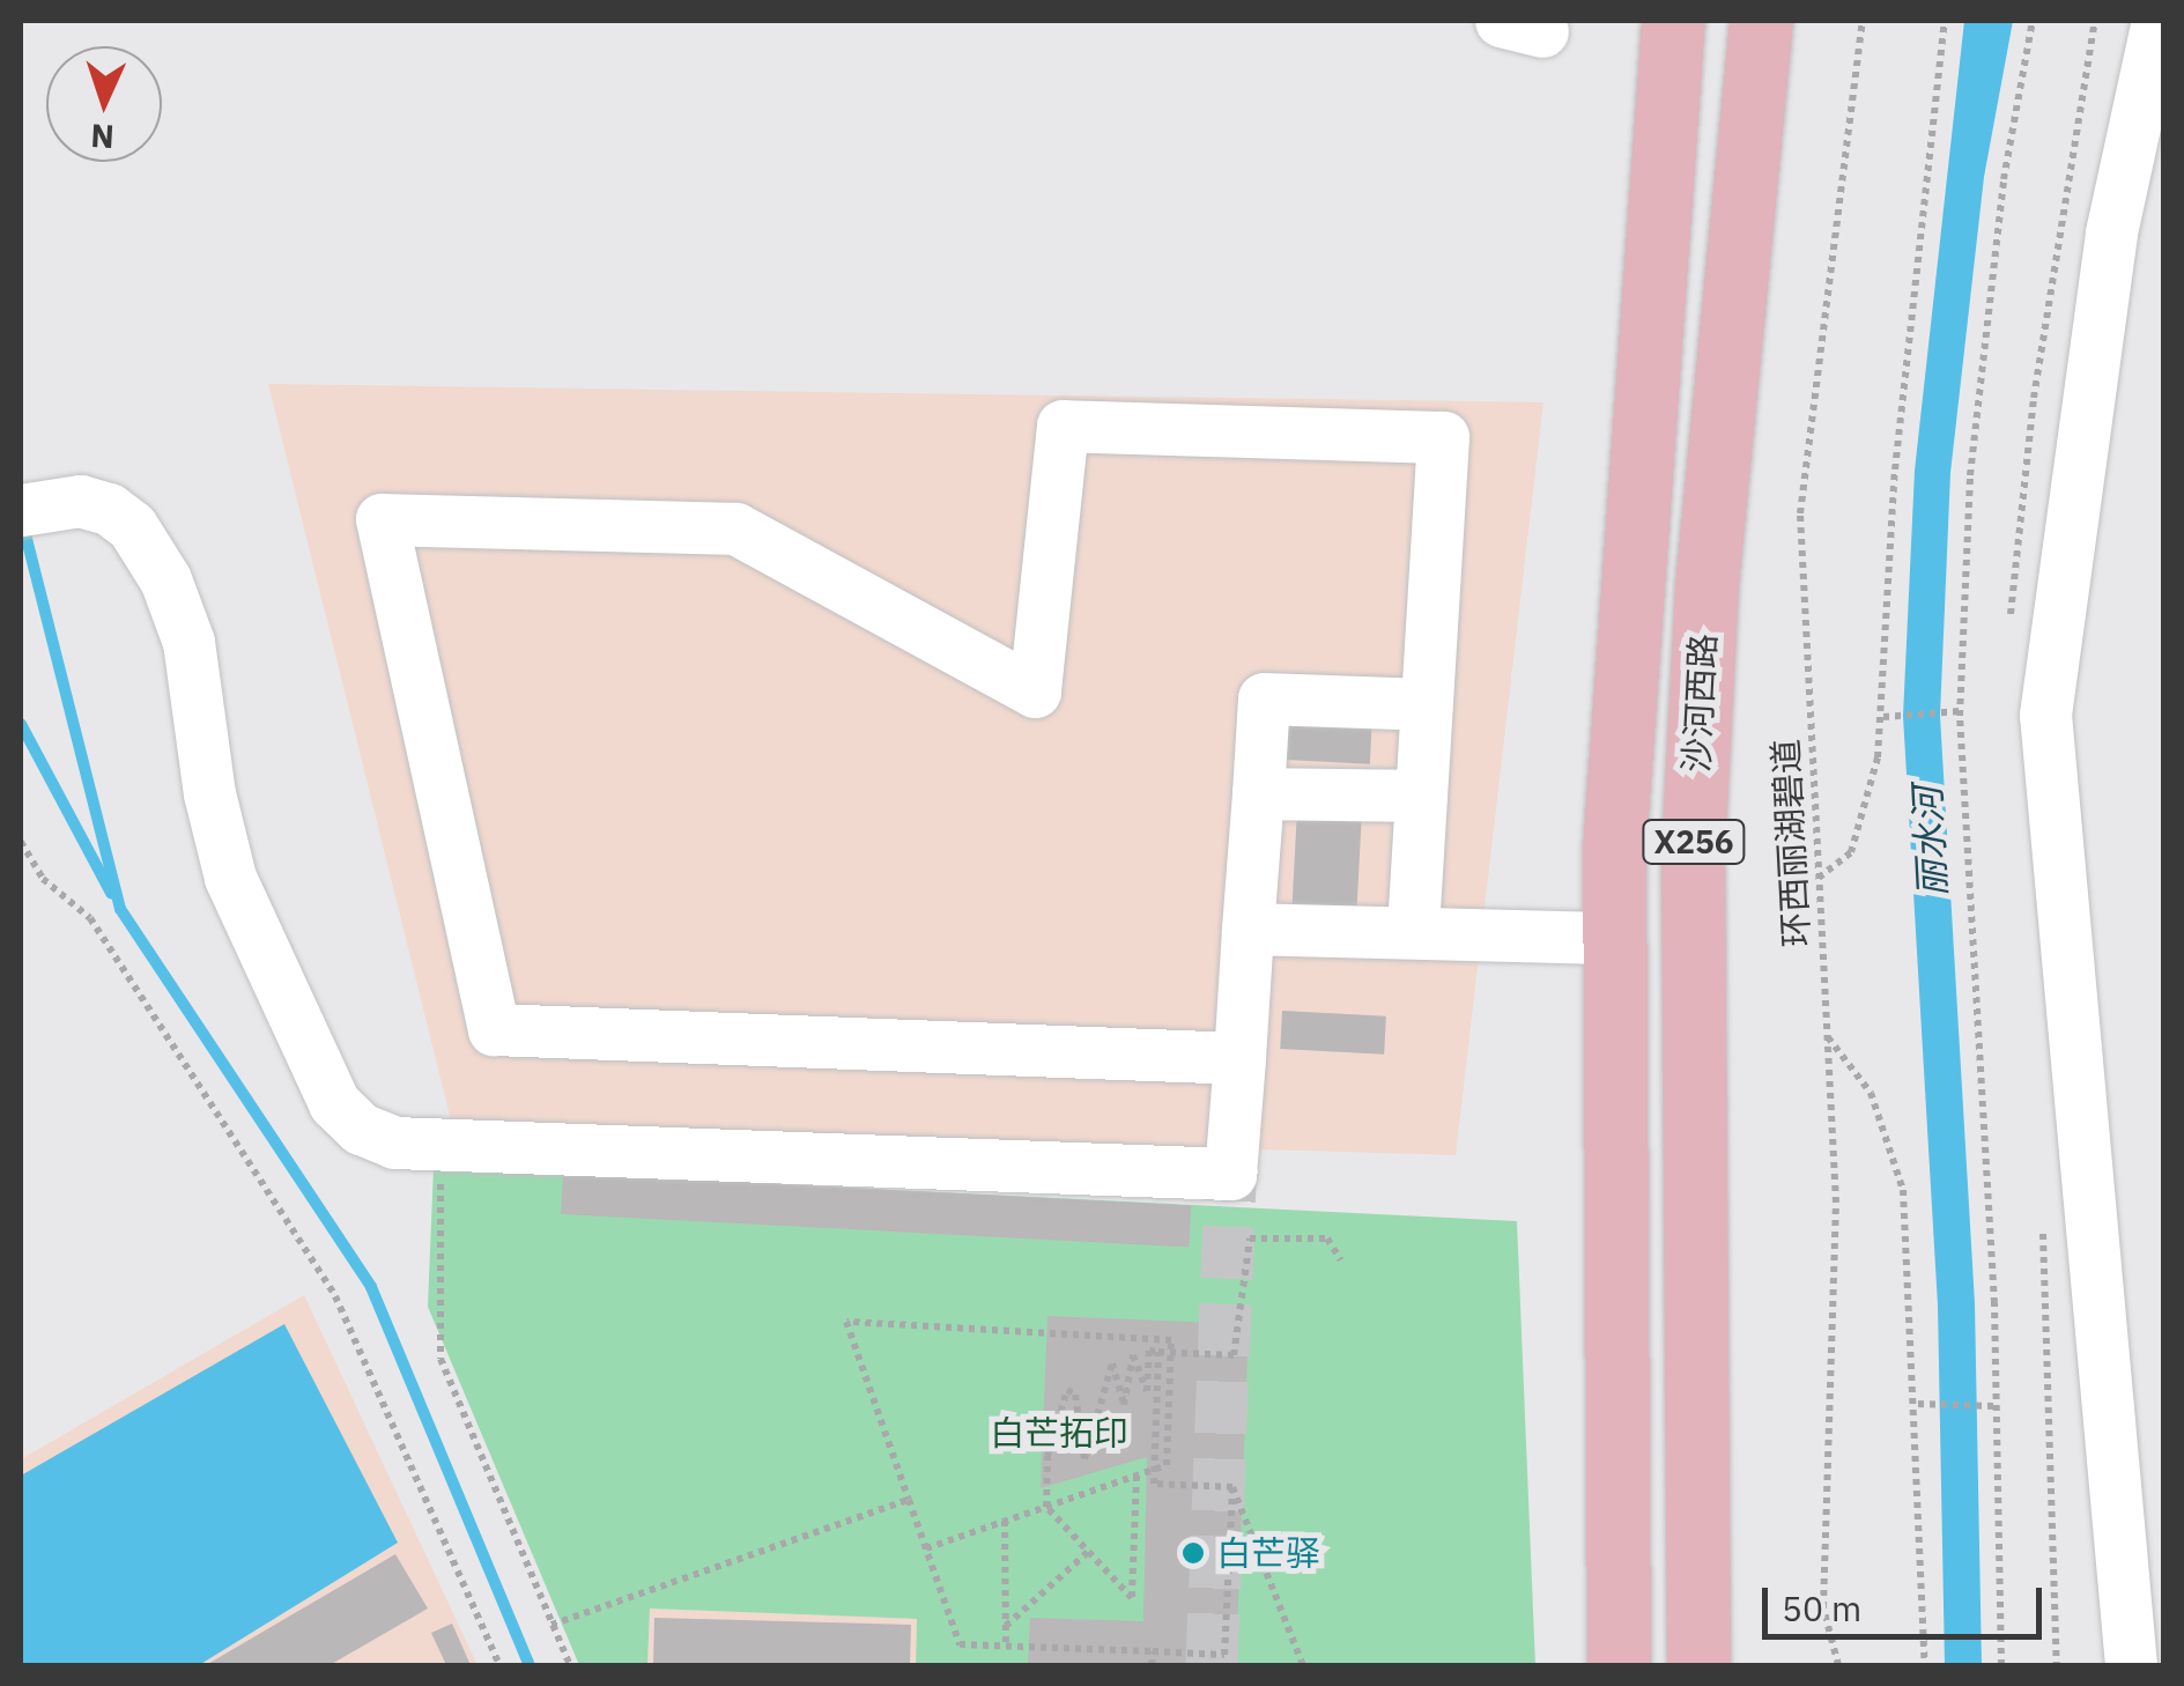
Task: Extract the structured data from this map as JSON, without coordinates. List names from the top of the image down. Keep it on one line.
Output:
{"streets":{"main road":["沙河西路","X256"],"path":["环西丽湖碧道"]},"water":["丽水河"],"parks":["白芒拓印"],"places":["白芒驿"],"scale_bar":"50 m","north":"bottom"}
